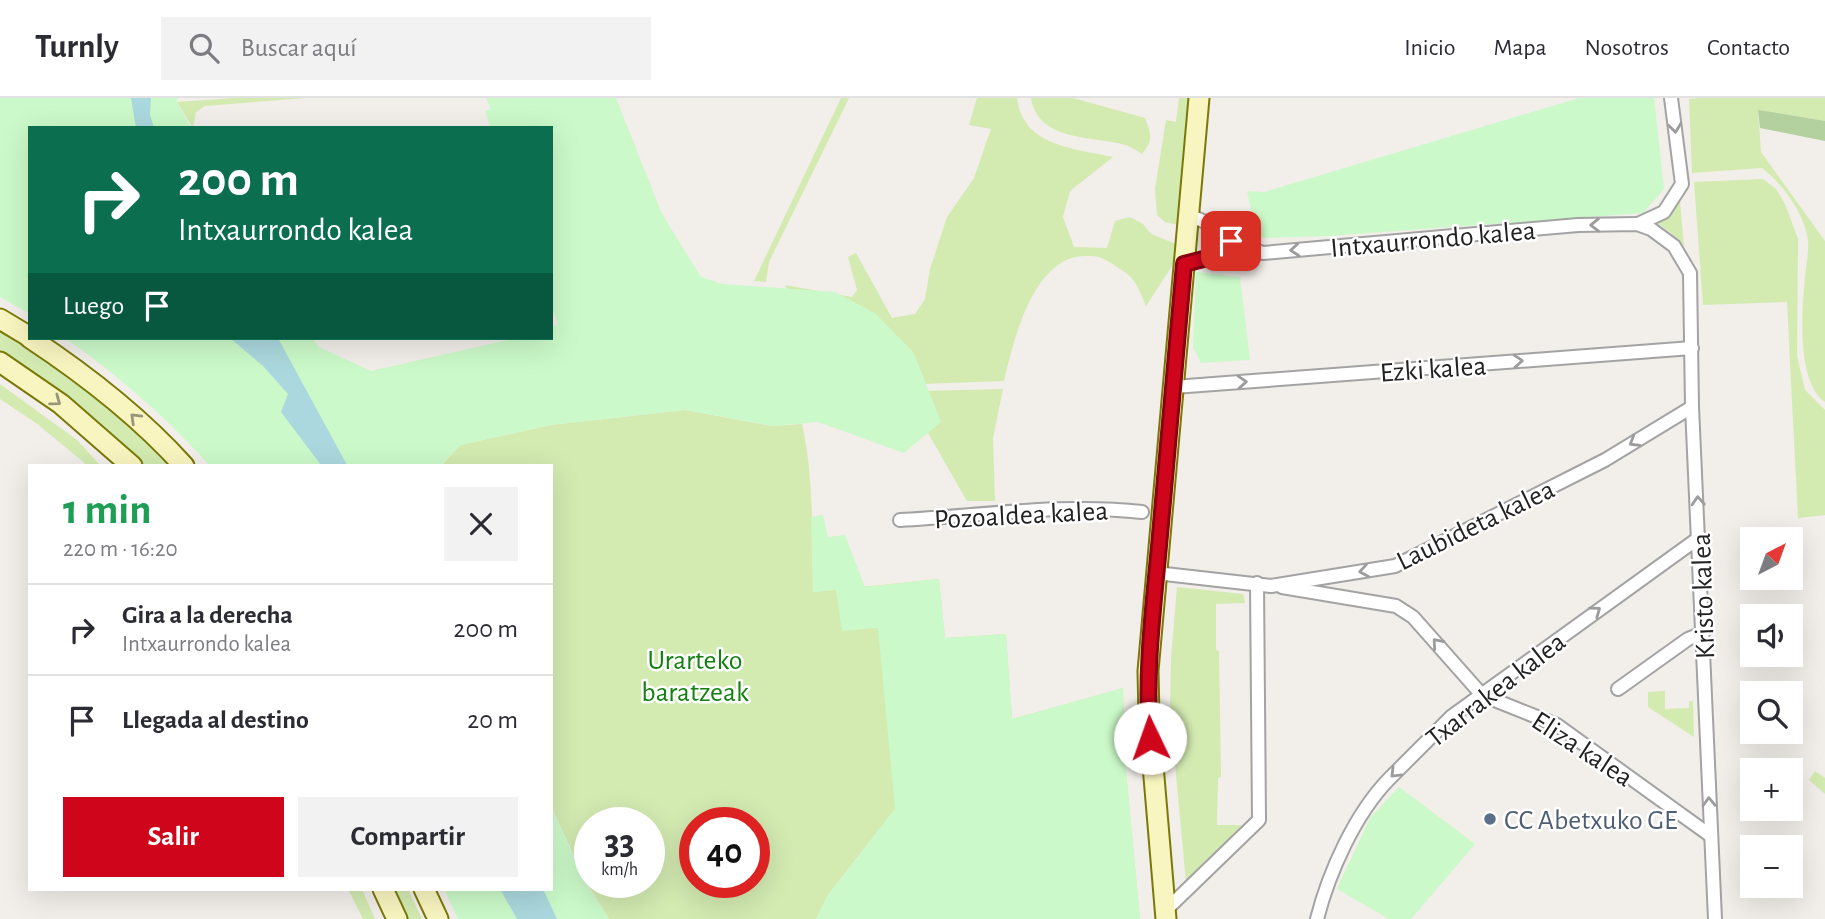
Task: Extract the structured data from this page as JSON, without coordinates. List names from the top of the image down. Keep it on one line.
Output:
{"streets":{"street":["Intxaurrondo kalea","Ezki kalea","Pozoaldea kalea","Laubideta kalea","Kristo kalea","Txarrakea kalea","Eliza kalea"]},"crossings":[["Intxaurrondo kalea","Kristo kalea"],["Ezki kalea","Kristo kalea"],["Laubideta kalea","Kristo kalea"],["Laubideta kalea","Eliza kalea"],["Kristo kalea","Txarrakea kalea"],["Kristo kalea","Eliza kalea"],["Txarrakea kalea","Eliza kalea"]],"one_way":["Intxaurrondo kalea","Ezki kalea","Laubideta kalea","Kristo kalea","Eliza kalea"],"parks":["Urarteko baratzeak"],"places":["CC Abetxuko GE"],"north":"top right","page":{"header":"Turnly","search":"Buscar aquí","nav":["Inicio","Mapa","Nosotros","Contacto"],"turn":["200 m","Intxaurrondo kalea"],"then":"Luego","heading":["1 min","220 m · 16:20"],"map_buttons":["+","−"],"list":[{"name":"Gira a la derecha","note":"Intxaurrondo kalea","value":"200 m"},{"name":"Llegada al destino","value":"20 m"}],"buttons":["Salir","Compartir"],"speed":"33 km/h","limit":"40"}}
